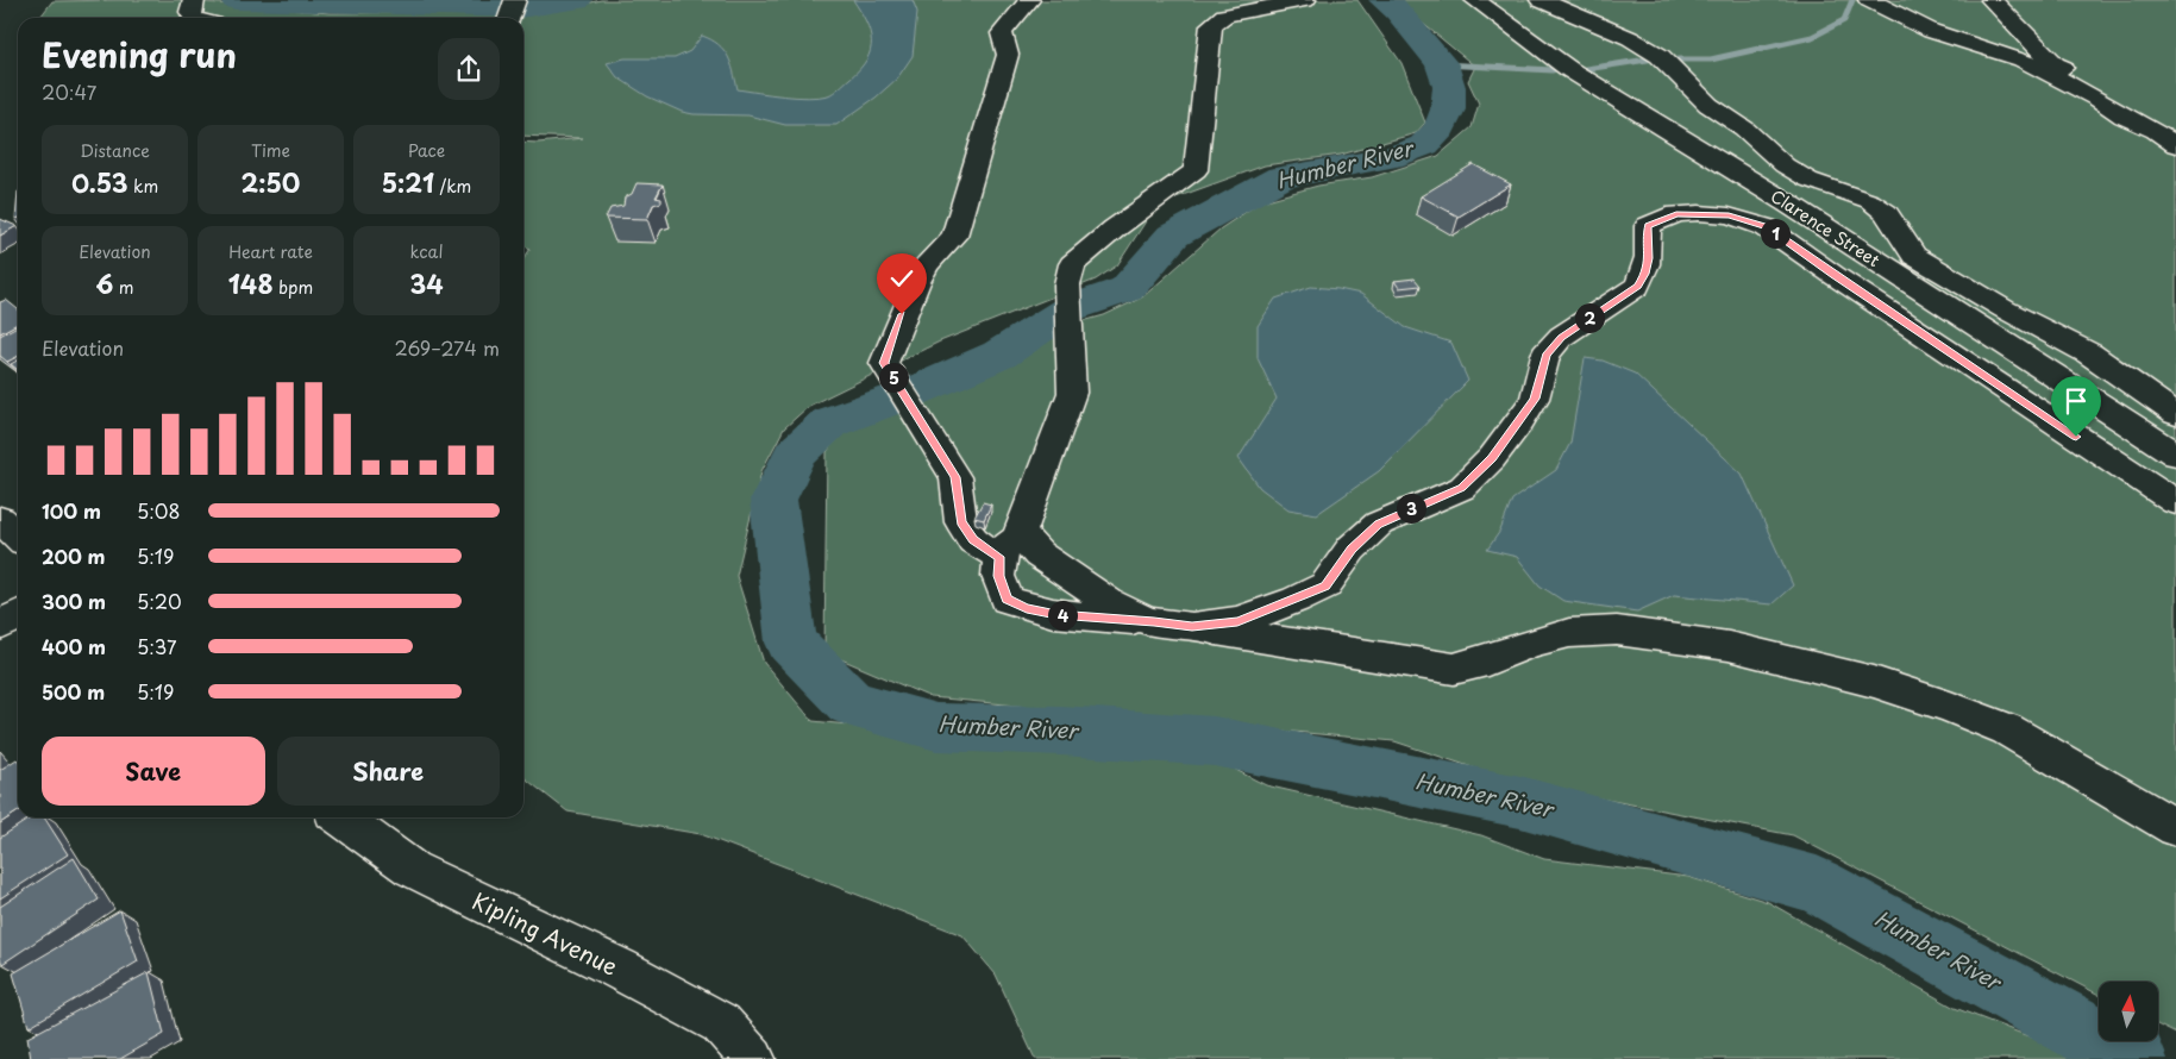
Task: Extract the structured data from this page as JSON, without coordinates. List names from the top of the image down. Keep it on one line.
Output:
{"streets":{"street":["Clarence Street","Kipling Avenue"]},"water":["Humber River"],"north":"top","page":{"heading":["Evening run","20:47"],"stats":[["Distance","0.53 km"],["Time","2:50"],["Pace","5:21 /km"],["Elevation","6 m"],["Heart rate","148 bpm"],["kcal","34"]],"pins":["1","2","5","3","4"],"chart":["Elevation","269–274 m"],"list":[{"name":"100 m","note":"5:08"},{"name":"200 m","note":"5:19"},{"name":"300 m","note":"5:20"},{"name":"400 m","note":"5:37"},{"name":"500 m","note":"5:19"}],"buttons":["Save","Share"]}}
